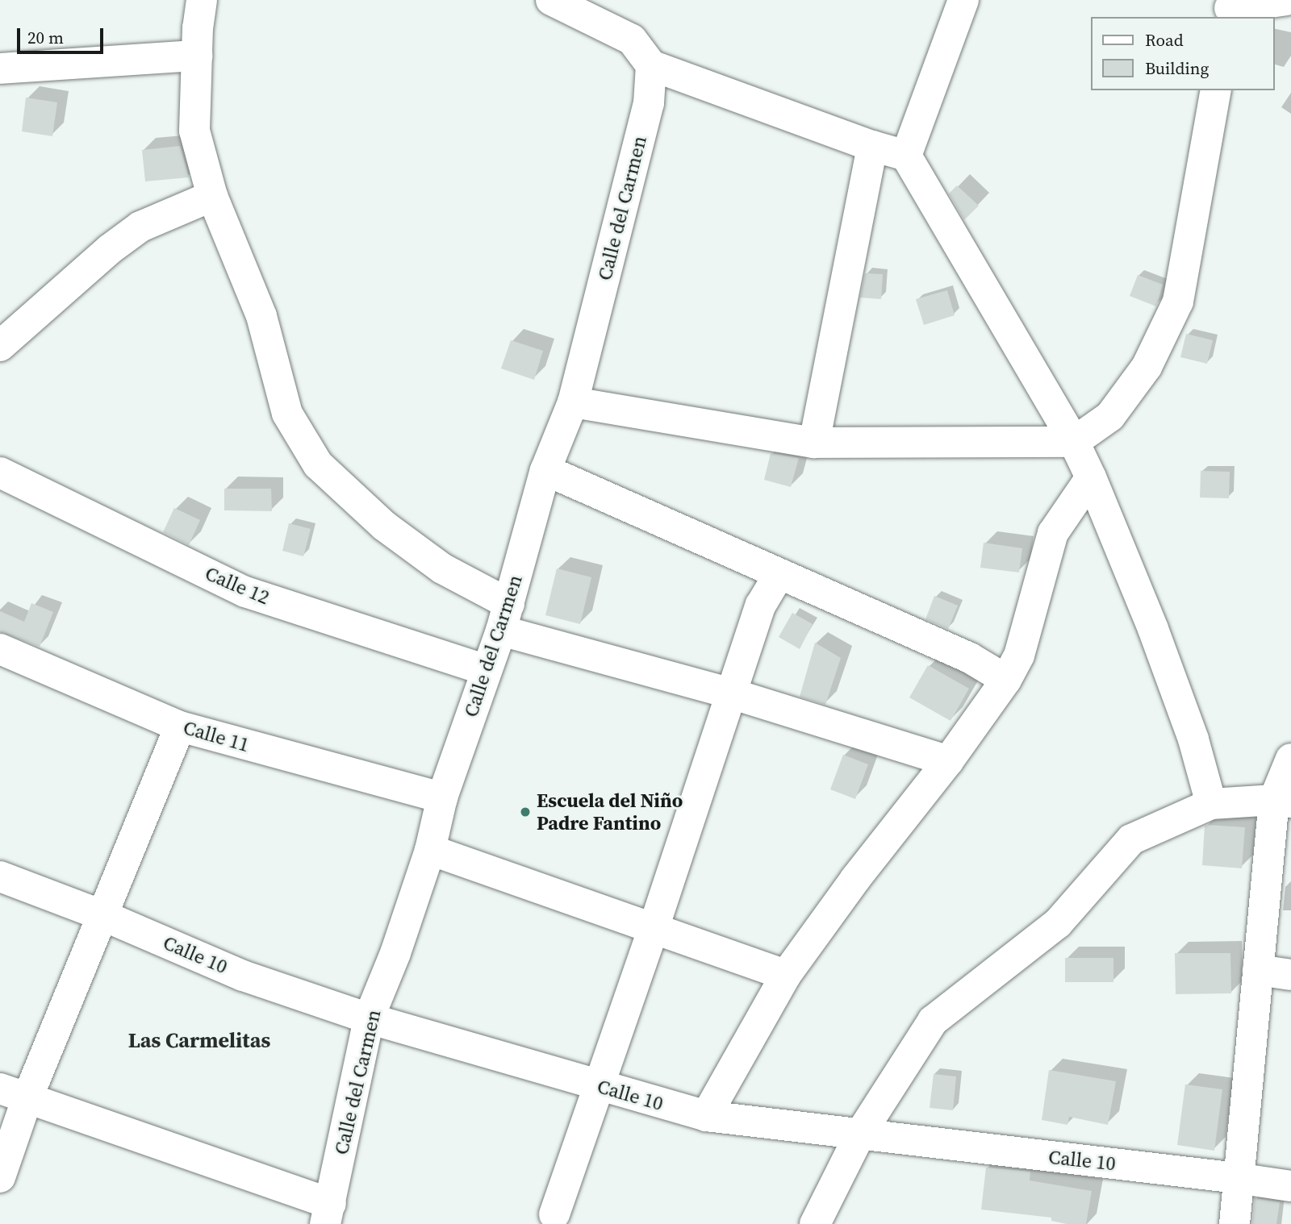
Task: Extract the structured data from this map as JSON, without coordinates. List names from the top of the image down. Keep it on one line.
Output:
{"streets":{"street":["Calle del Carmen","Calle 12","Calle 11","Calle 10"]},"crossings":[["Calle del Carmen","Calle 12"],["Calle del Carmen","Calle 11"],["Calle del Carmen","Calle 10"]],"districts":["Las Carmelitas"],"places":["Escuela del Niño Padre Fantino"],"legend":["Road","Building"],"scale_bar":"20 m"}
